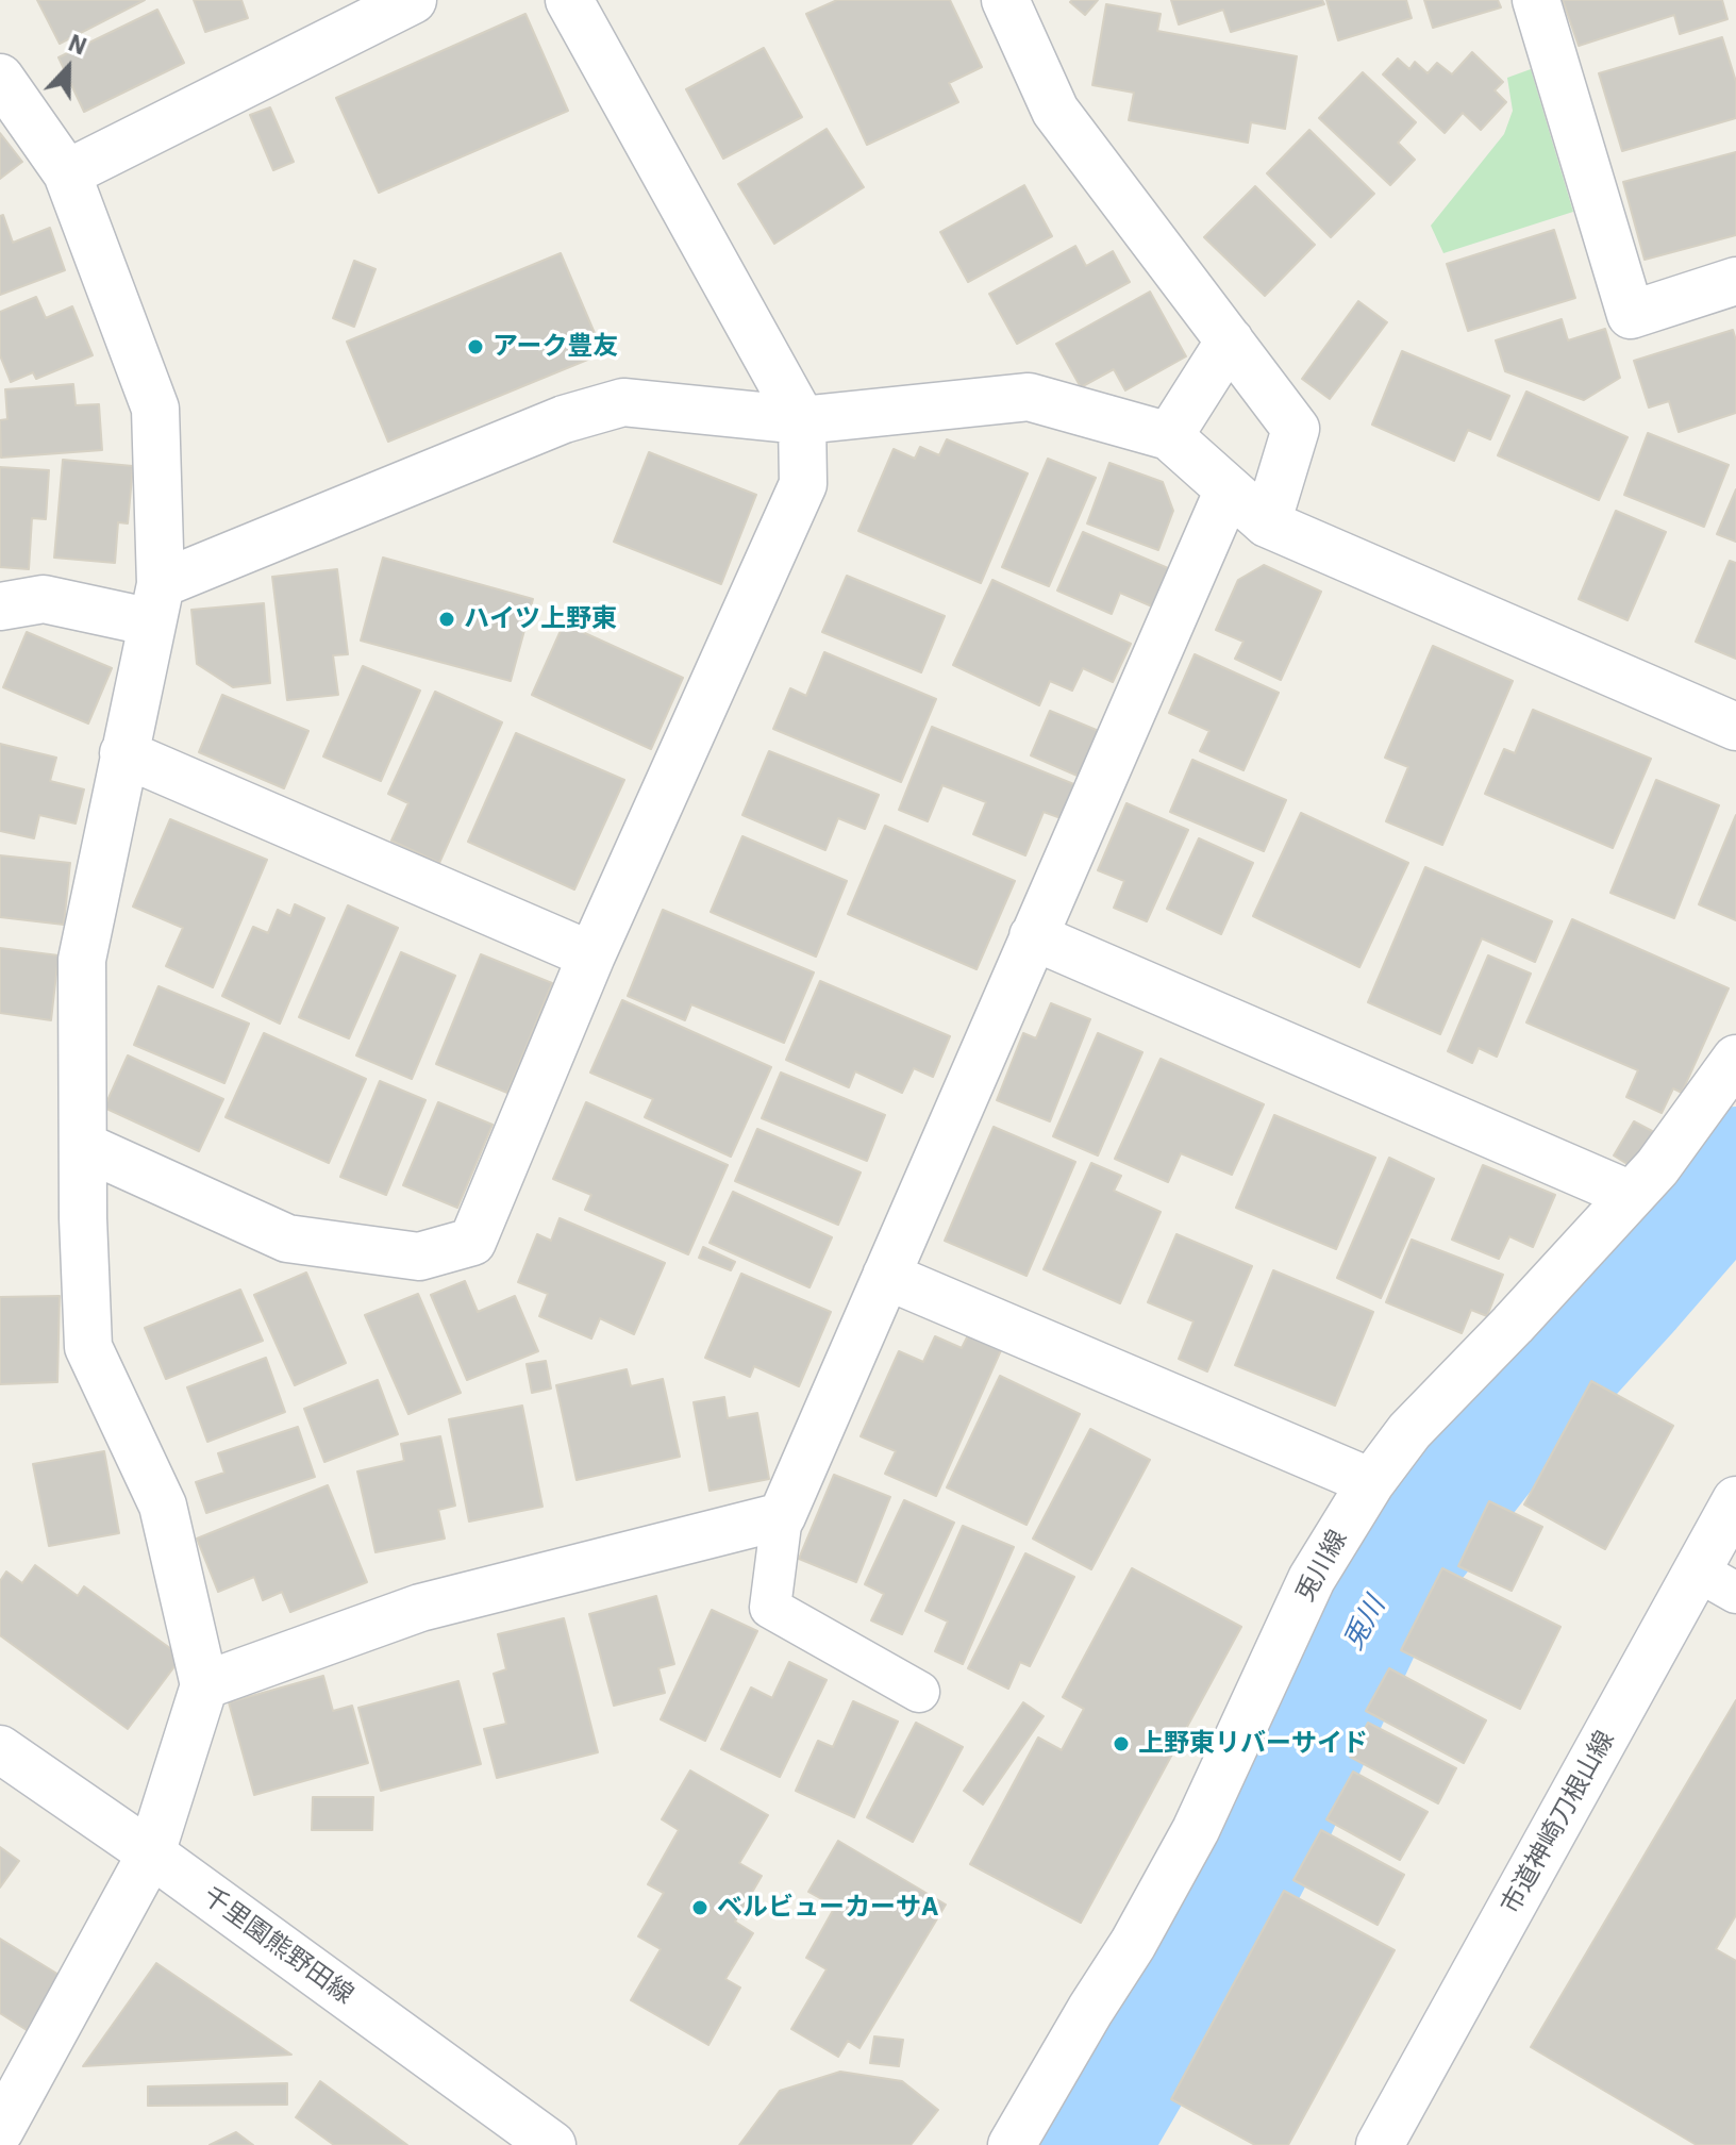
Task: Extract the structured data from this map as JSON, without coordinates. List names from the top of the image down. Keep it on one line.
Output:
{"streets":{"street":["兎川線","市道神崎刀根山線","千里園熊野田線"]},"water":["兎川"],"places":["アーク豊友","ハイツ上野東","上野東リバーサイド","ベルビューカーサA"],"north":"top"}
